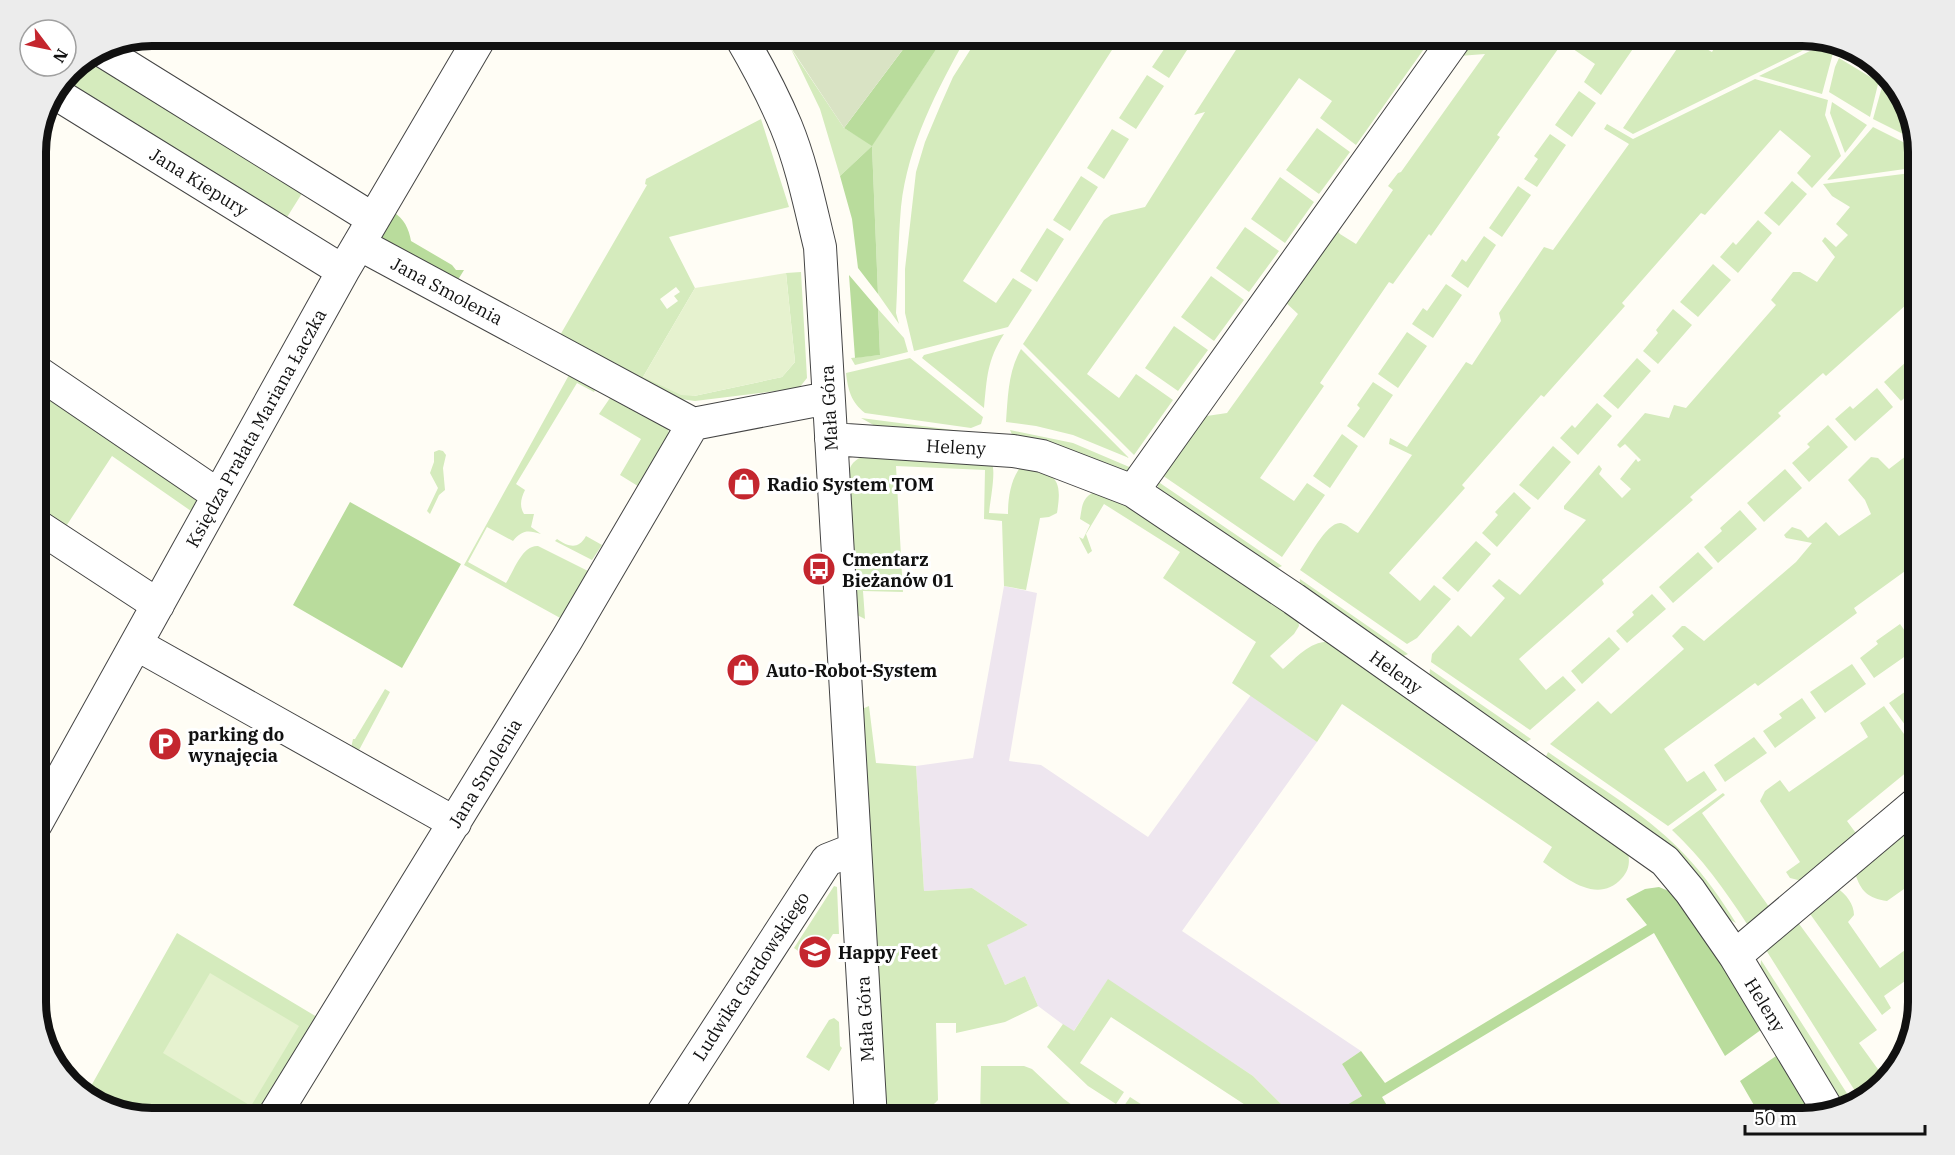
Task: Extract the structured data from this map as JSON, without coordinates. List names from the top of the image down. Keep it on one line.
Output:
{"streets":{"street":["Jana Kiepury","Jana Smolenia","Mała Góra","Księdza Prałata Mariana Łaczka","Heleny","Ludwika Gardowskiego"]},"crossings":[["Jana Kiepury","Księdza Prałata Mariana Łaczka"],["Jana Smolenia","Księdza Prałata Mariana Łaczka"],["Mała Góra","Heleny"],["Mała Góra","Ludwika Gardowskiego"]],"places":{"shop":["Radio System TOM","Auto-Robot-System"],"bus stop":["Cmentarz Bieżanów 01"],"parking":["parking do wynajęcia"],"school or university":["Happy Feet"]},"scale_bar":"50 m","north":"bottom right"}
